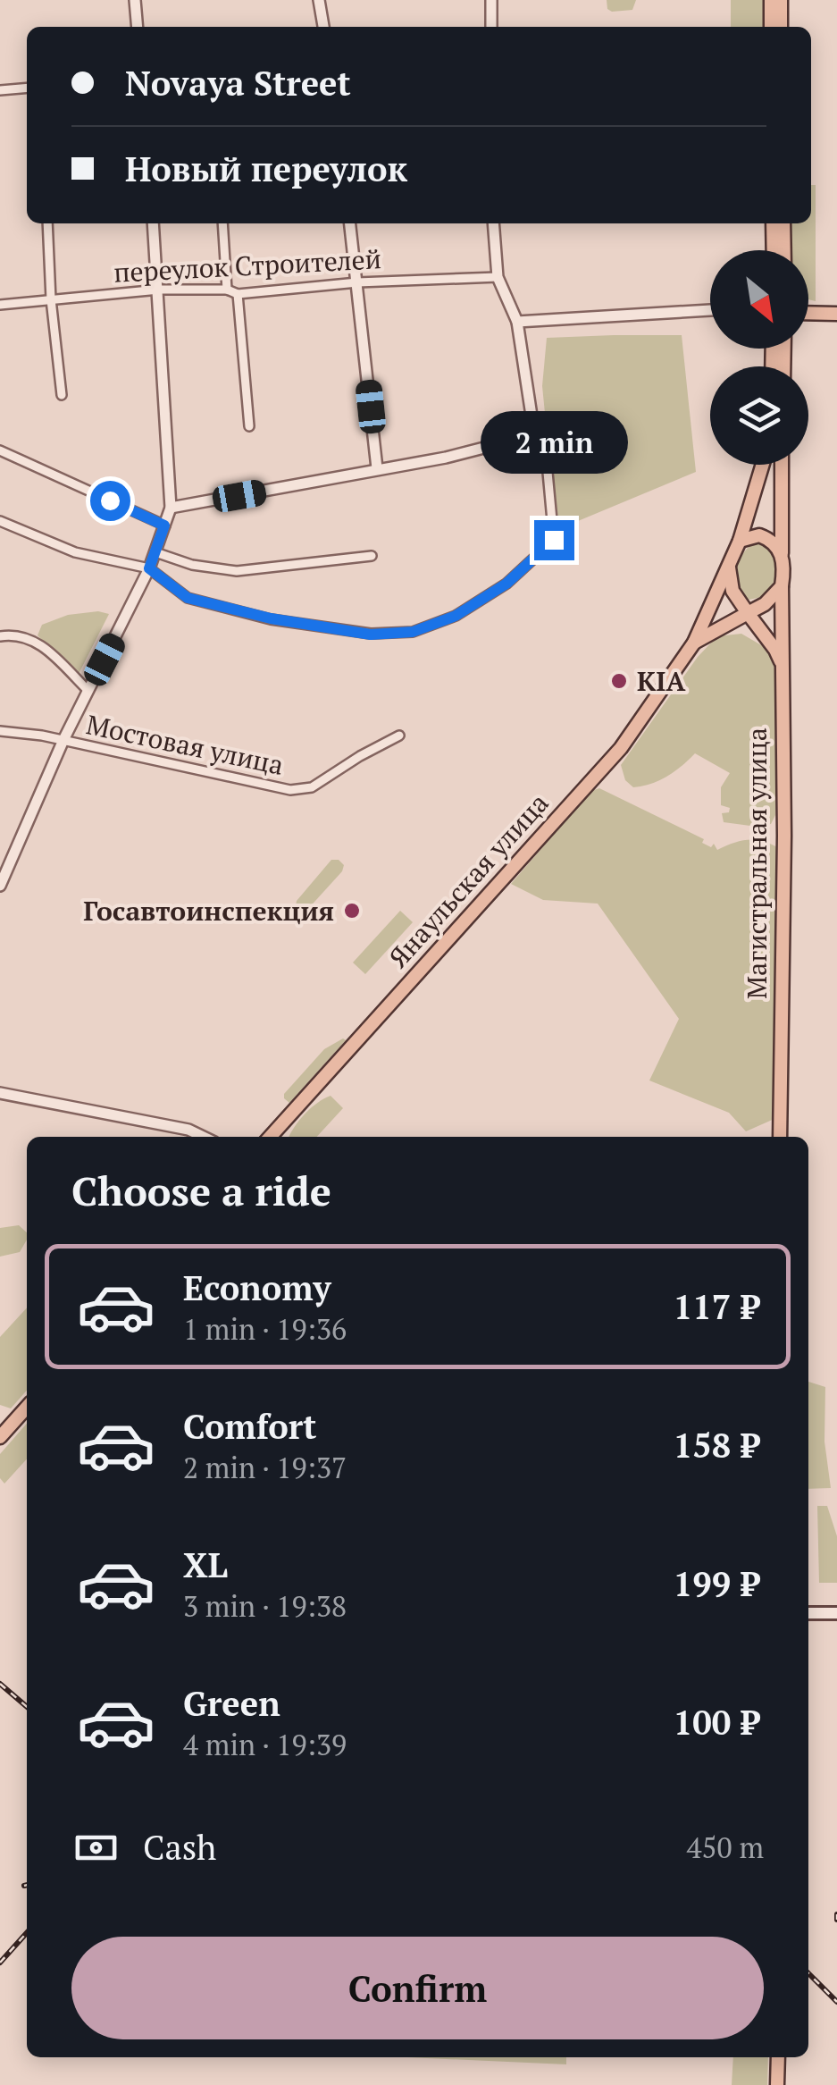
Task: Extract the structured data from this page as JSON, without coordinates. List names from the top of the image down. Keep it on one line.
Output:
{"streets":{"main road":["Магистральная улица","Янаульская улица"],"street":["переулок Строителей","Мостовая улица"]},"places":["KIA","Госавтоинспекция"],"north":"bottom right","page":{"banner":["Novaya Street","Новый переулок"],"bubble":"2 min","heading":"Choose a ride","list":[{"name":"Economy","note":"1 min · 19:36","value":"117 ₽"},{"name":"Comfort","note":"2 min · 19:37","value":"158 ₽"},{"name":"XL","note":"3 min · 19:38","value":"199 ₽"},{"name":"Green","note":"4 min · 19:39","value":"100 ₽"}],"pay":["Cash","450 m"],"buttons":"Confirm"}}
